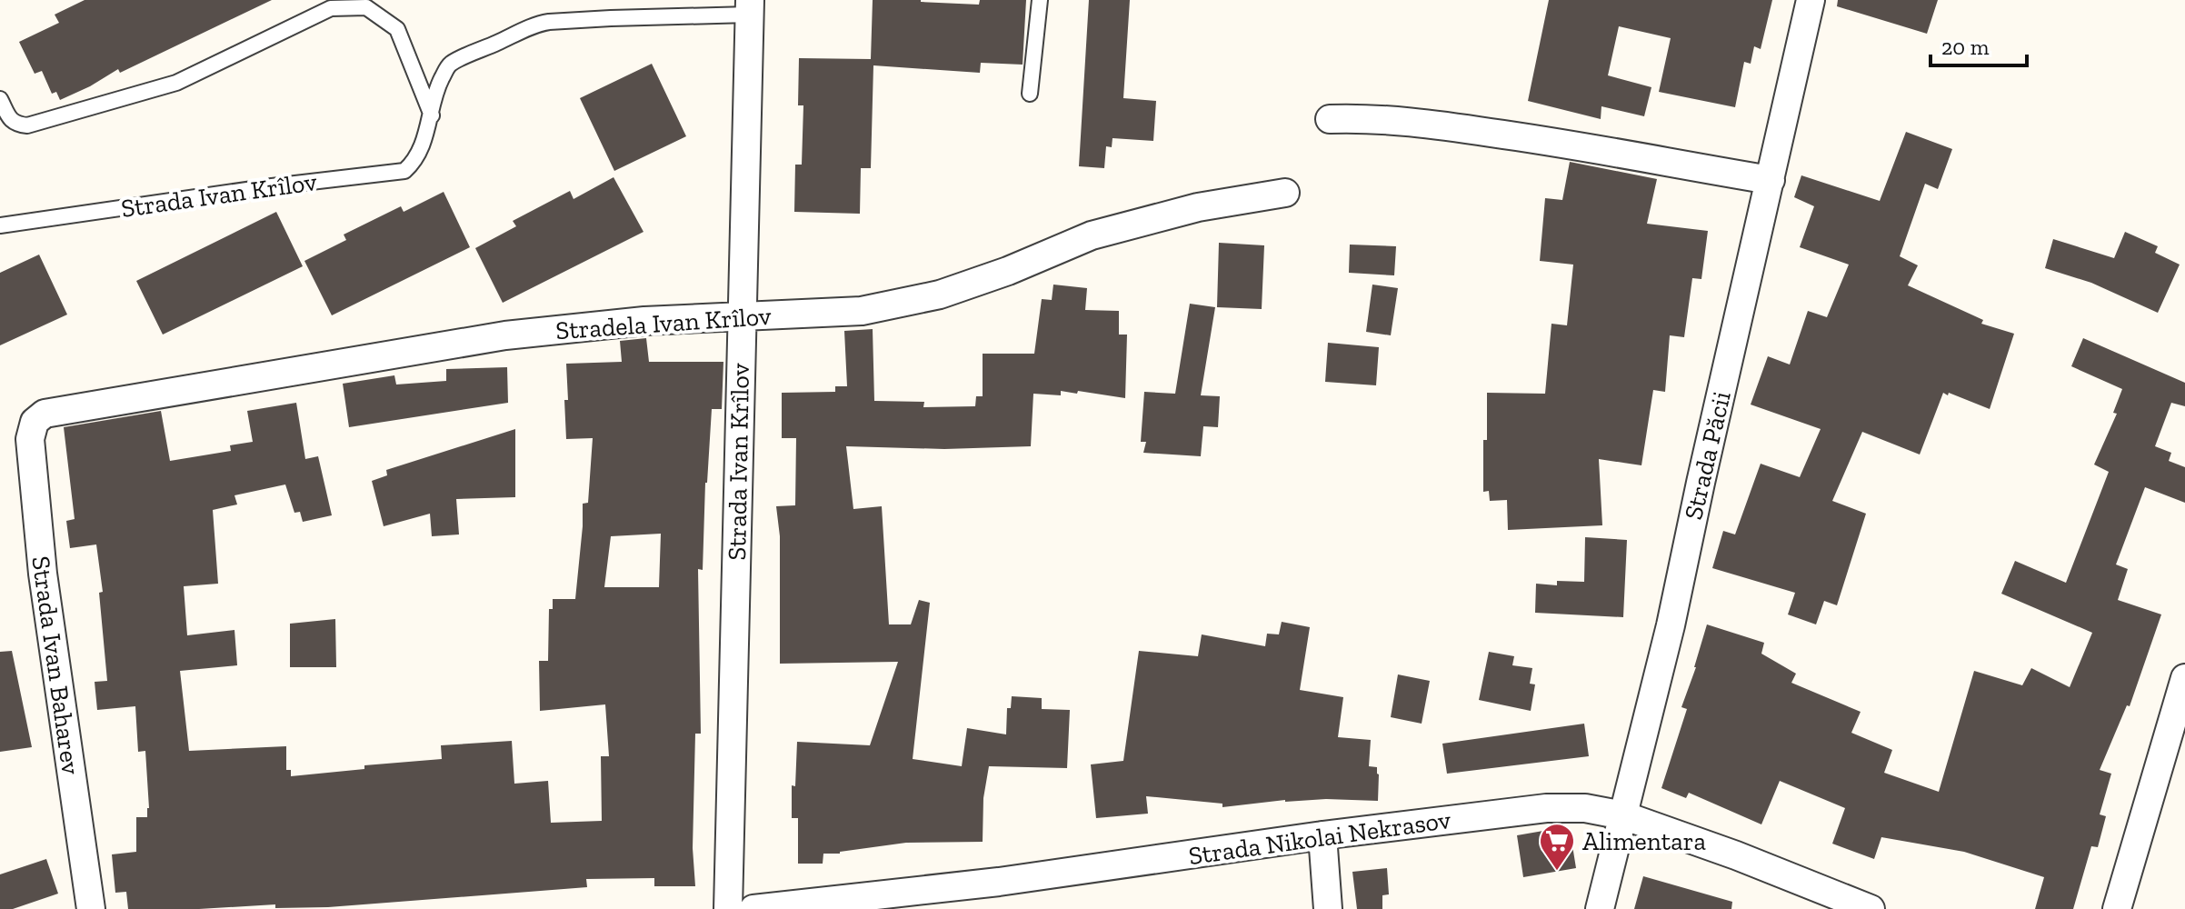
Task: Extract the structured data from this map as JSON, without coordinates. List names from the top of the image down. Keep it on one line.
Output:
{"streets":{"street":["Strada Ivan Krîlov","Stradela Ivan Krîlov","Strada Păcii","Strada Ivan Baharev","Strada Nikolai Nekrasov"]},"crossings":[["Strada Ivan Krîlov","Stradela Ivan Krîlov"],["Stradela Ivan Krîlov","Strada Ivan Baharev"],["Strada Păcii","Strada Nikolai Nekrasov"]],"places":{"supermarket":["Alimentara"]},"scale_bar":"20 m"}
